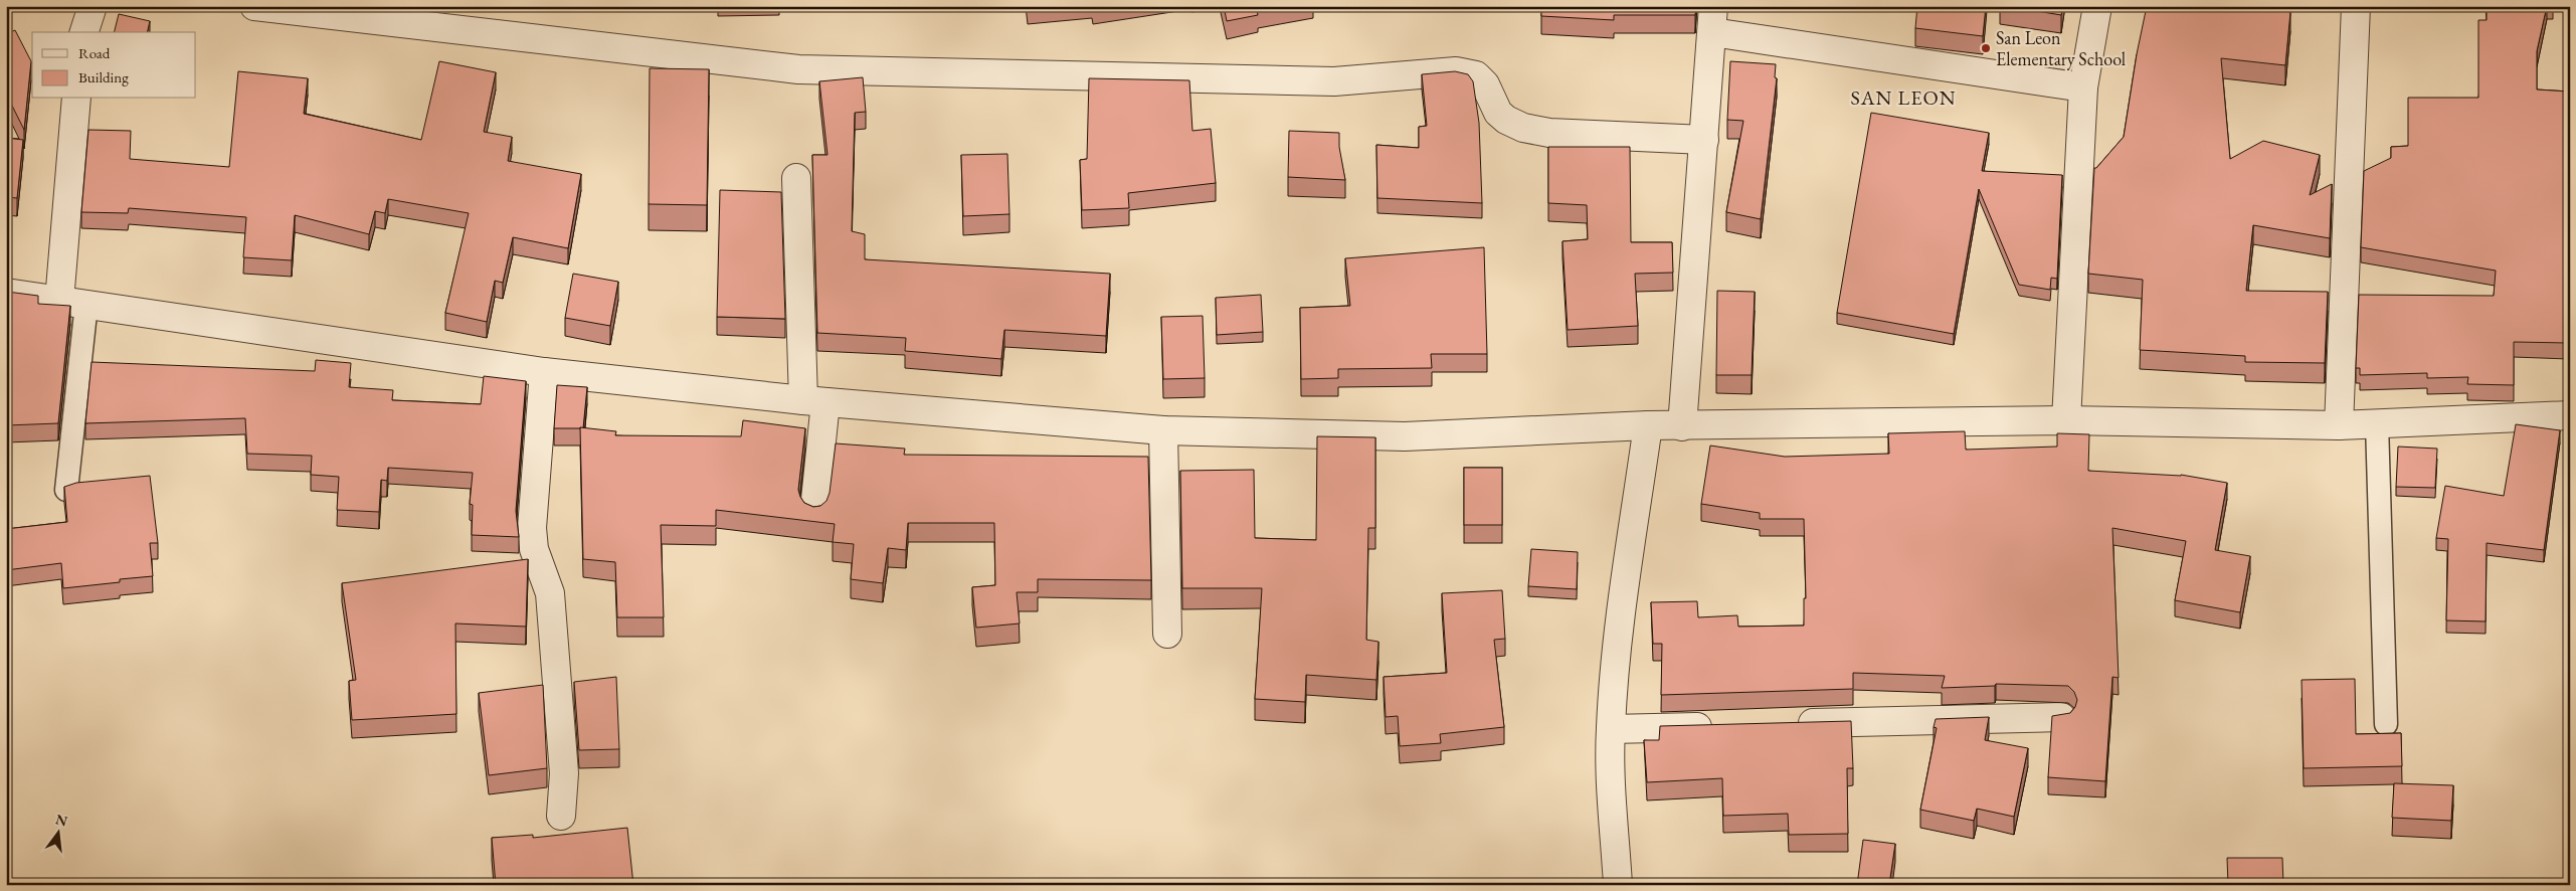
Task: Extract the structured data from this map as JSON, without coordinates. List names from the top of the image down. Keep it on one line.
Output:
{"districts":["SAN LEON"],"places":["San Leon Elementary School"],"legend":["Road","Building"],"north":"top"}
